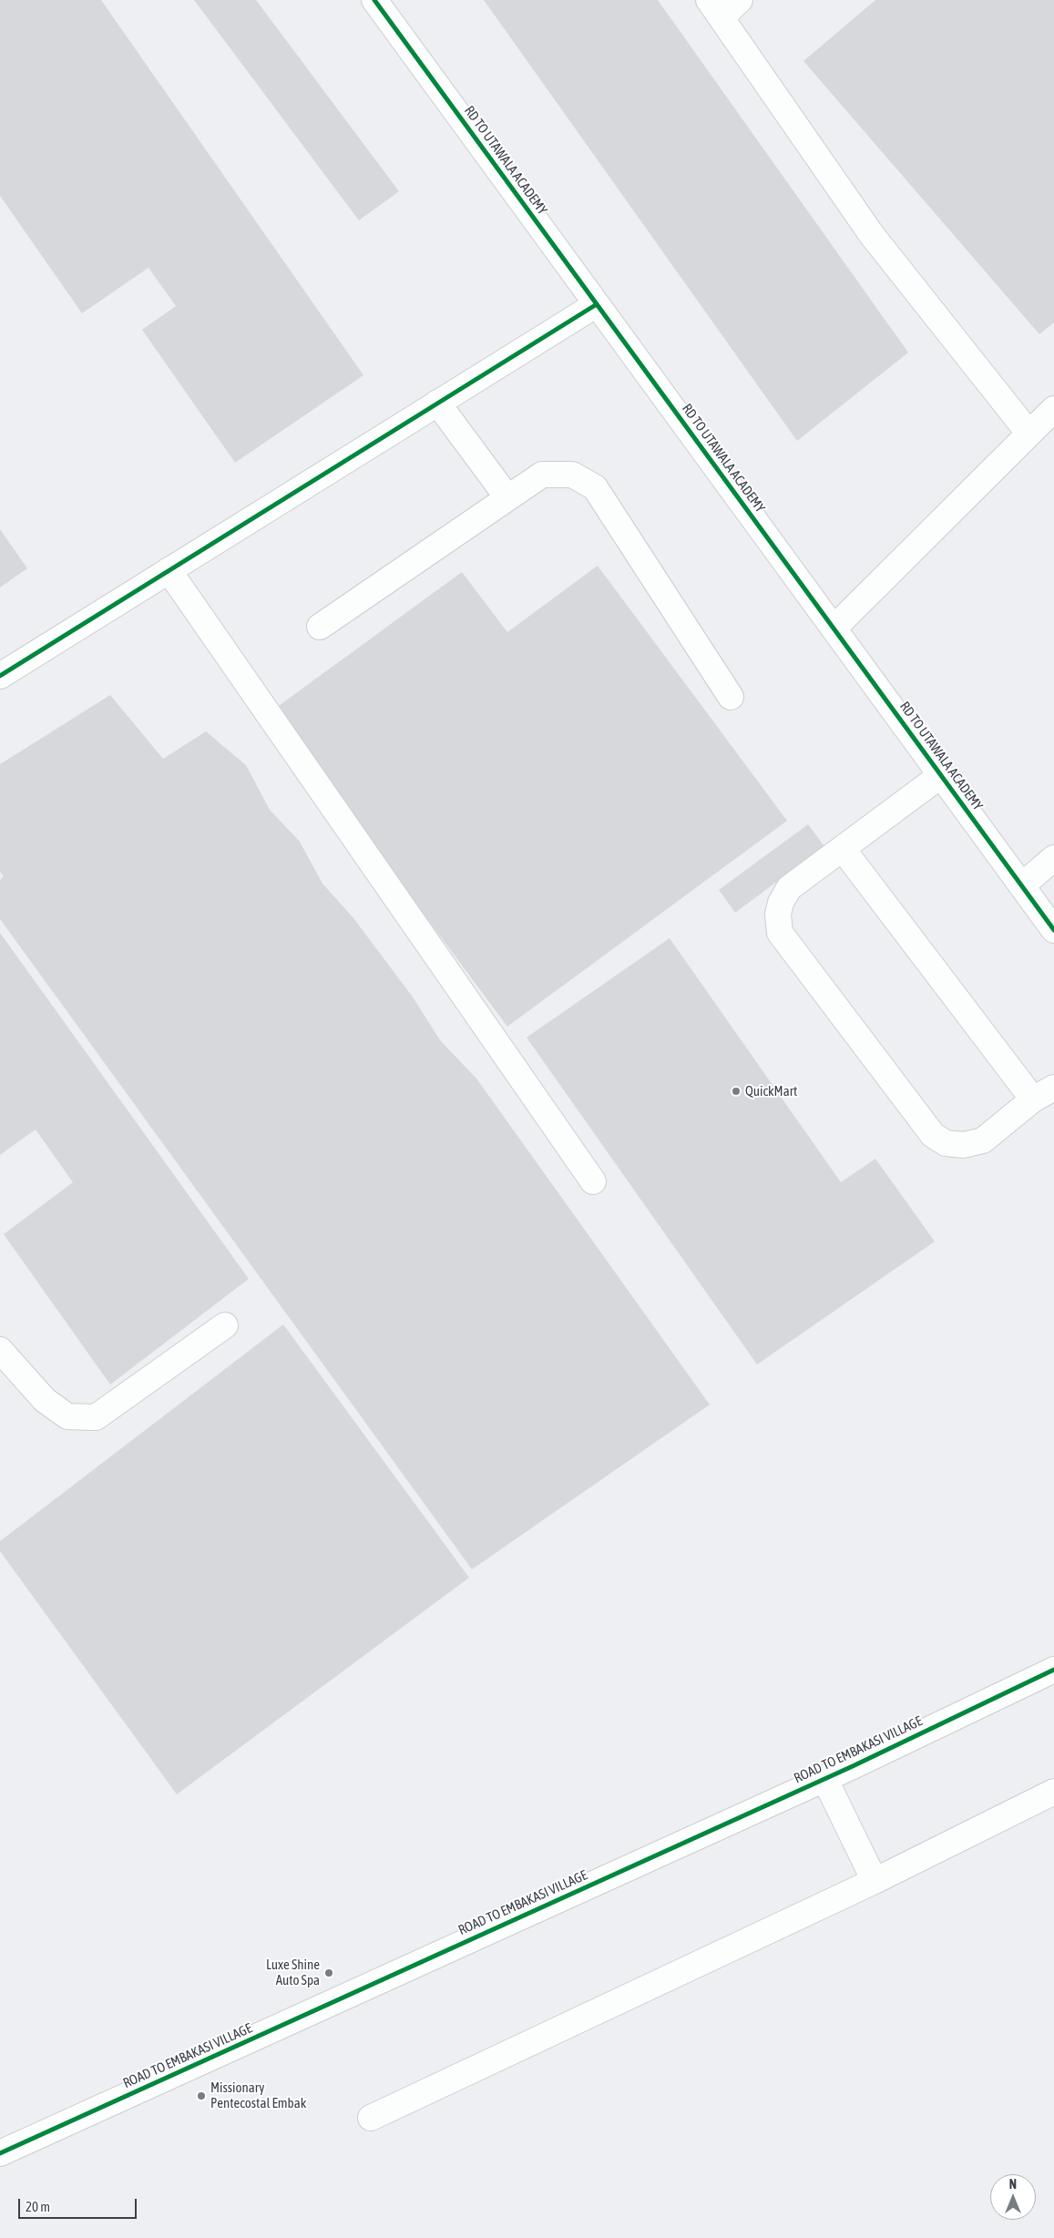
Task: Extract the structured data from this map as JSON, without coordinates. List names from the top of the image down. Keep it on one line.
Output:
{"streets":{"street":["RD TO UTAWALA ACADEMY","ROAD TO EMBAKASI VILLAGE"]},"places":["QuickMart","Luxe Shine Auto Spa","Missionary Pentecostal Embak"],"scale_bar":"20 m","north":"top"}
